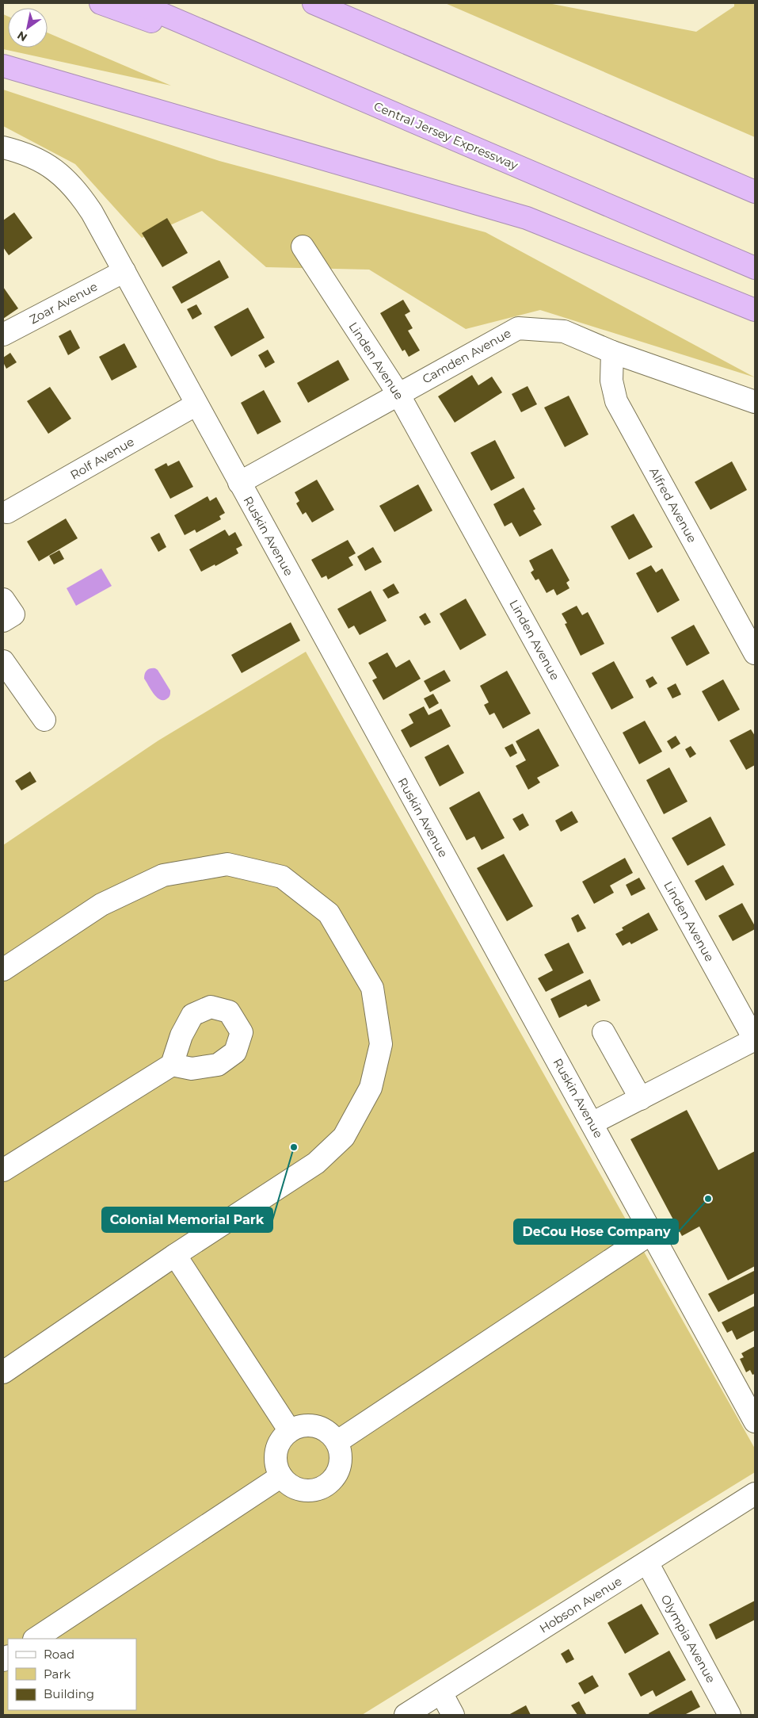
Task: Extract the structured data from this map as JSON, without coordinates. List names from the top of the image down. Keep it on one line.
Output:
{"streets":{"highway":["Central Jersey Expressway"],"street":["Zoar Avenue","Camden Avenue","Linden Avenue","Rolf Avenue","Alfred Avenue","Ruskin Avenue","Hobson Avenue","Olympia Avenue"]},"crossings":[["Zoar Avenue","Ruskin Avenue"],["Camden Avenue","Linden Avenue"],["Camden Avenue","Alfred Avenue"],["Camden Avenue","Ruskin Avenue"],["Rolf Avenue","Ruskin Avenue"],["Hobson Avenue","Olympia Avenue"]],"places":["Colonial Memorial Park","DeCou Hose Company"],"legend":["Road","Park","Building"],"north":"bottom left"}
